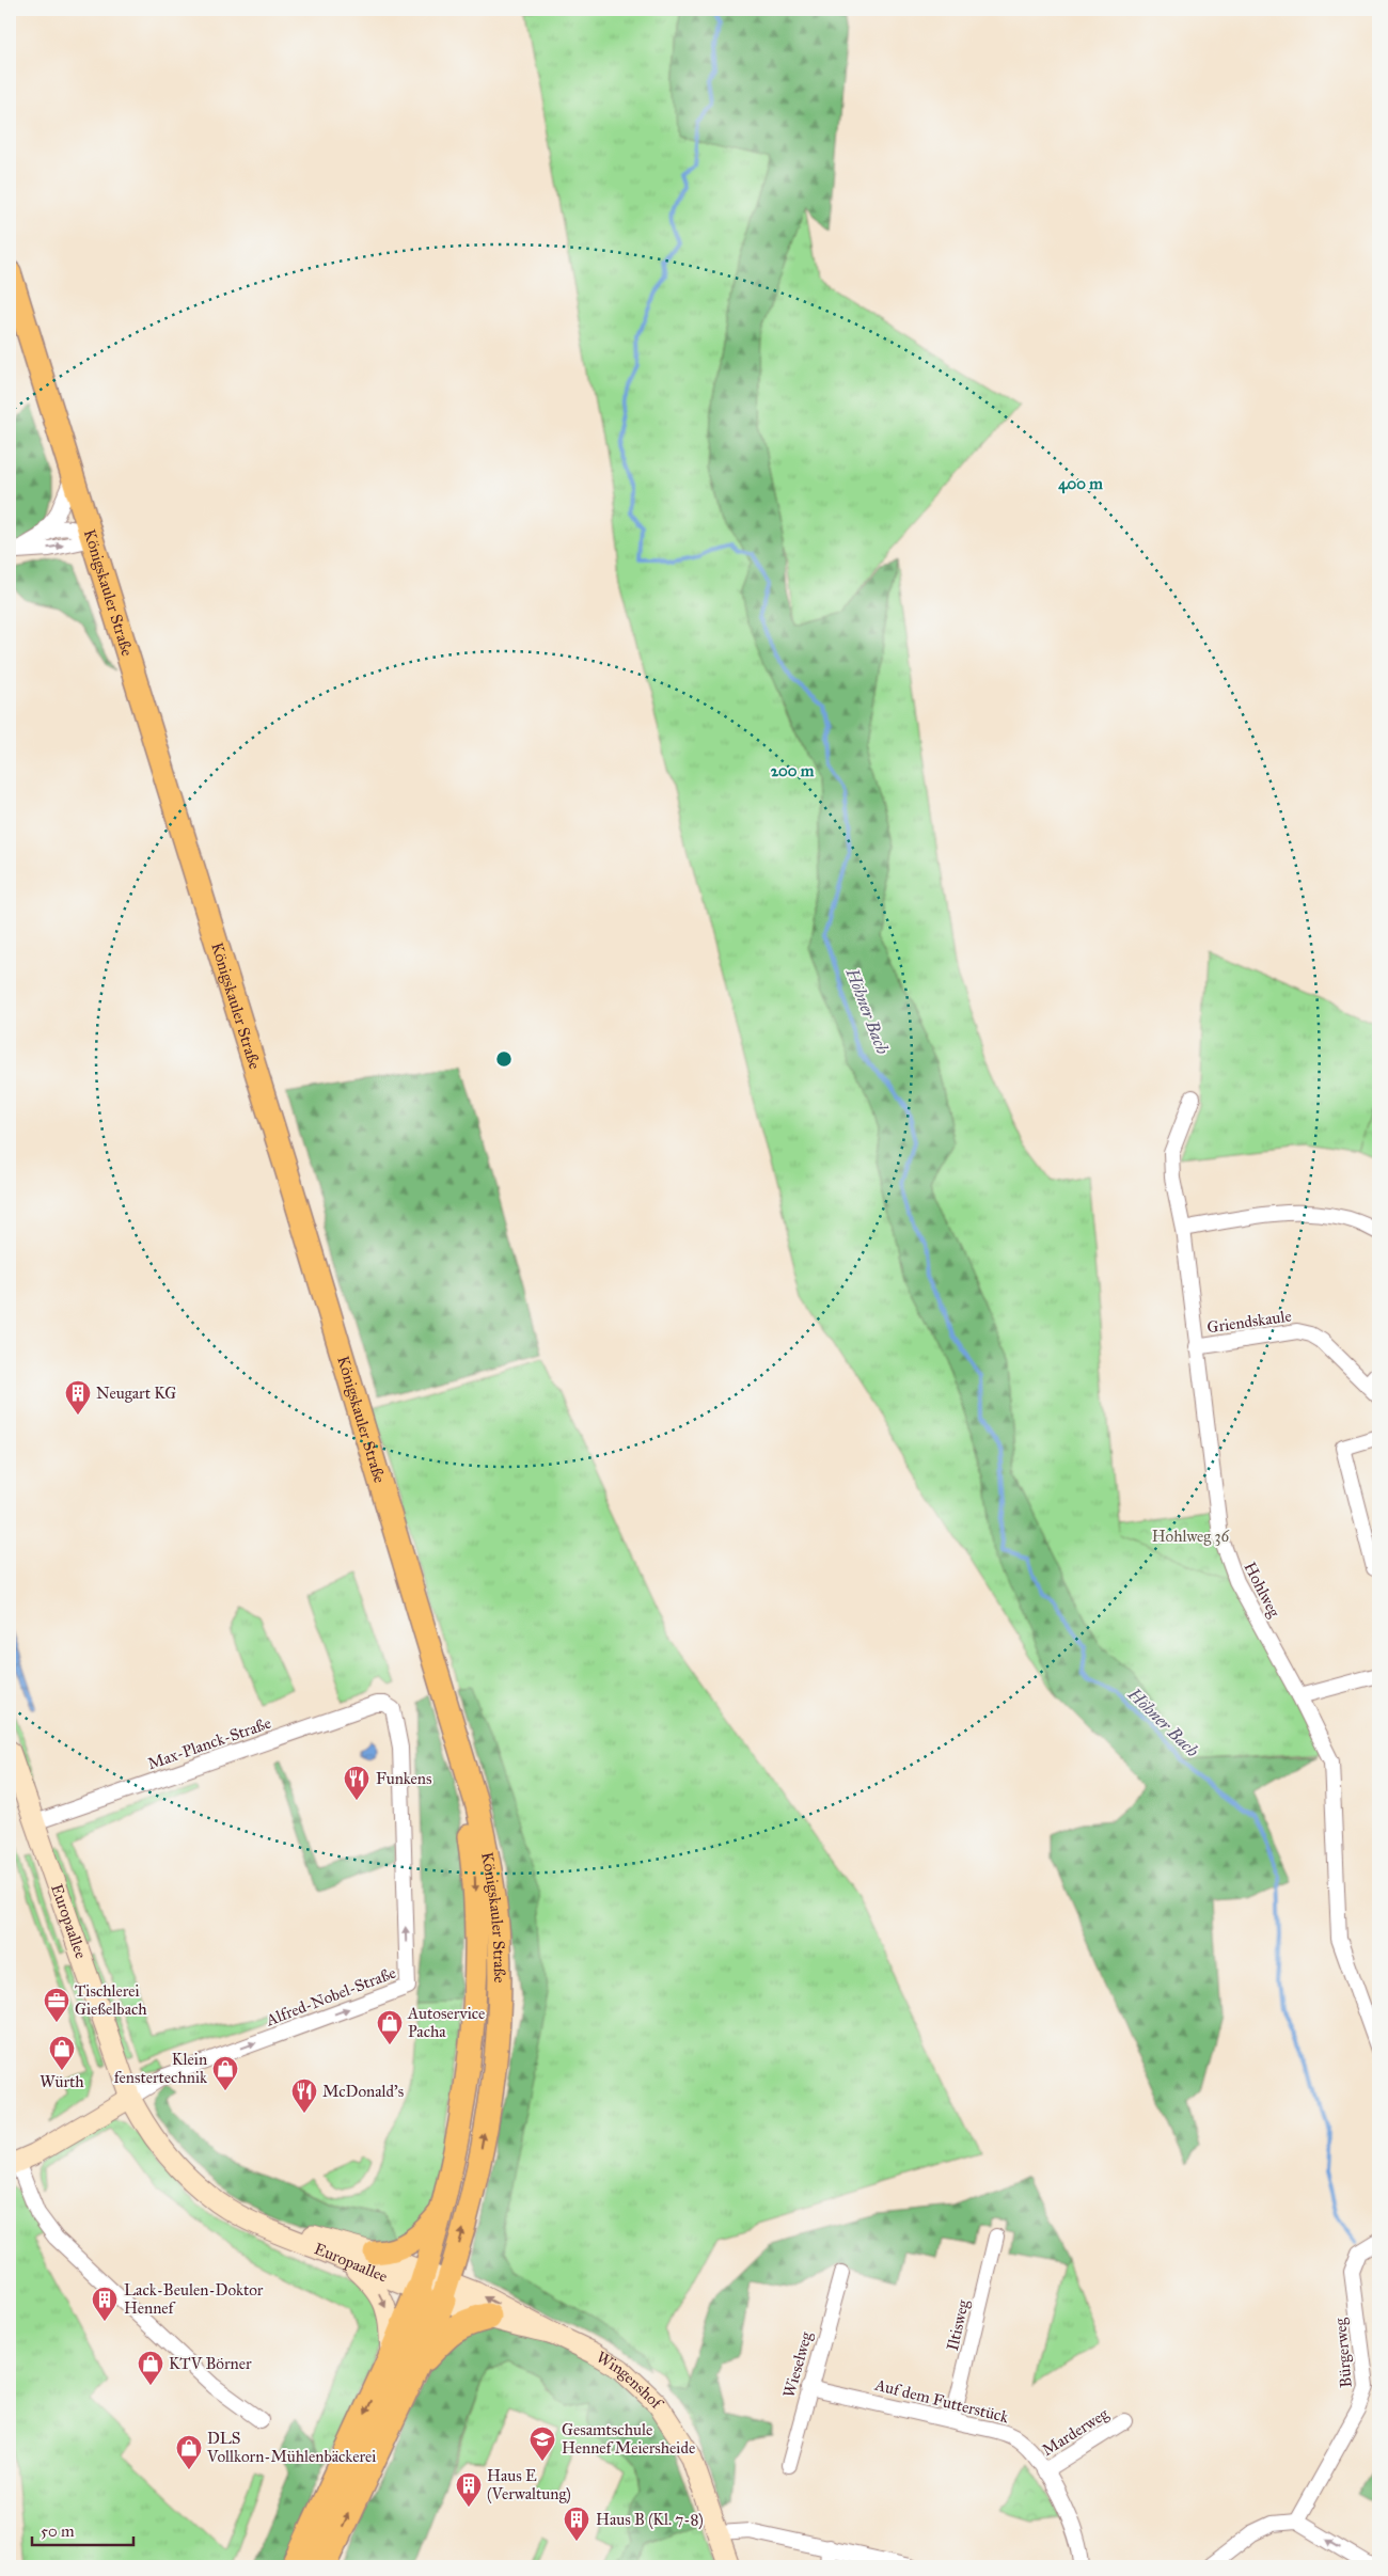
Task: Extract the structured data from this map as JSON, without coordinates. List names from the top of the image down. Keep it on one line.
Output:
{"streets":{"main road":["Königskauler Straße","Europaallee","Wingenshof"],"street":["Griendskaule","Hohlweg","Max-Planck-Straße","Alfred-Nobel-Straße","Iltisweg","Bürgerweg","Wieselweg","Auf dem Futterstück","Marderweg"]},"crossings":[["Königskauler Straße","Europaallee"],["Königskauler Straße","Wingenshof"],["Griendskaule","Hohlweg"],["Max-Planck-Straße","Europaallee"],["Max-Planck-Straße","Alfred-Nobel-Straße"],["Europaallee","Alfred-Nobel-Straße"],["Europaallee","Wingenshof"],["Iltisweg","Auf dem Futterstück"],["Wieselweg","Auf dem Futterstück"],["Auf dem Futterstück","Marderweg"]],"one_way":["Alfred-Nobel-Straße"],"water":["Höhner Bach"],"parks":["Hohlweg 36"],"places":{"building":["Neugart KG","Lack-Beulen-Doktor Hennef","Haus E (Verwaltung)","Haus B (Kl. 7-8)"],"restaurant":["Funkens","McDonald's"],"office":["Tischlerei Gießelbach"],"shop":["Autoservice Pacha","Würth","Klein fenstertechnik","KTV Börner","DLS Vollkorn-Mühlenbäckerei"],"school or university":["Gesamtschule Hennef Meiersheide"]},"scale_bar":"50 m","rings":["400 m","200 m"]}
